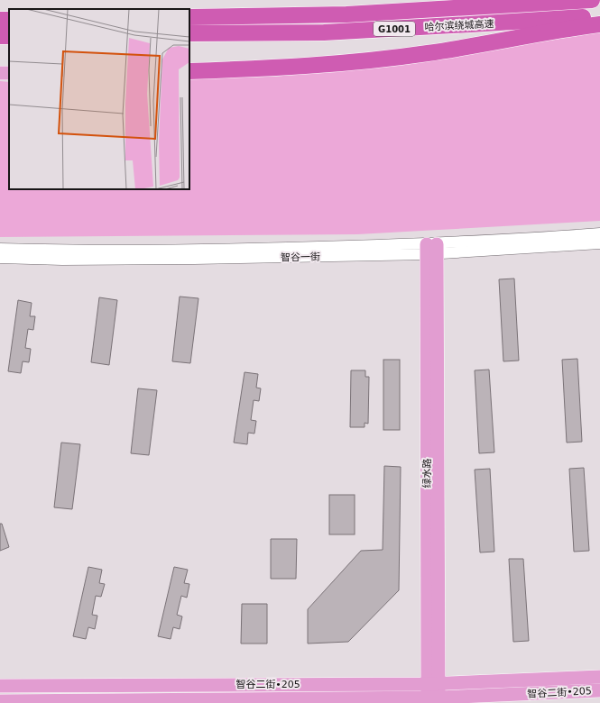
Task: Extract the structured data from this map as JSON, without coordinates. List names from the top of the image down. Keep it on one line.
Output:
{"streets":{"highway":["哈尔滨绕城高速","G1001"],"main road":["绿水路","智谷二街•205"],"street":["智谷一街"]},"crossings":[["智谷一街","绿水路"],["绿水路","智谷二街•205"]]}
